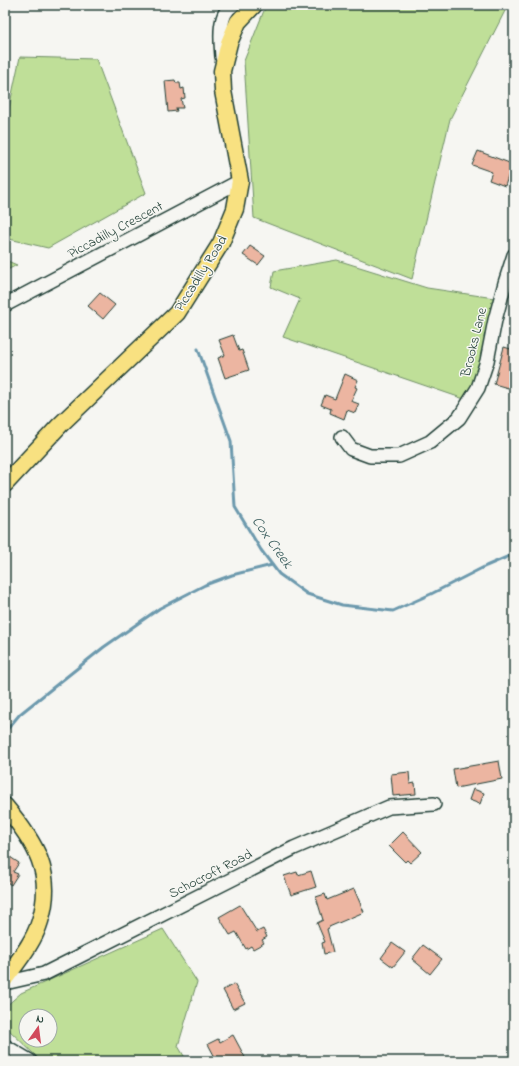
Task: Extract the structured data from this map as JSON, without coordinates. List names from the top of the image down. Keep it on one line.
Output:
{"streets":{"main road":["Piccadilly Road"],"street":["Piccadilly Crescent","Brooks Lane","Schocroft Road"]},"crossings":[["Piccadilly Crescent","Piccadilly Road"]],"water":["Cox Creek"],"north":"top"}
